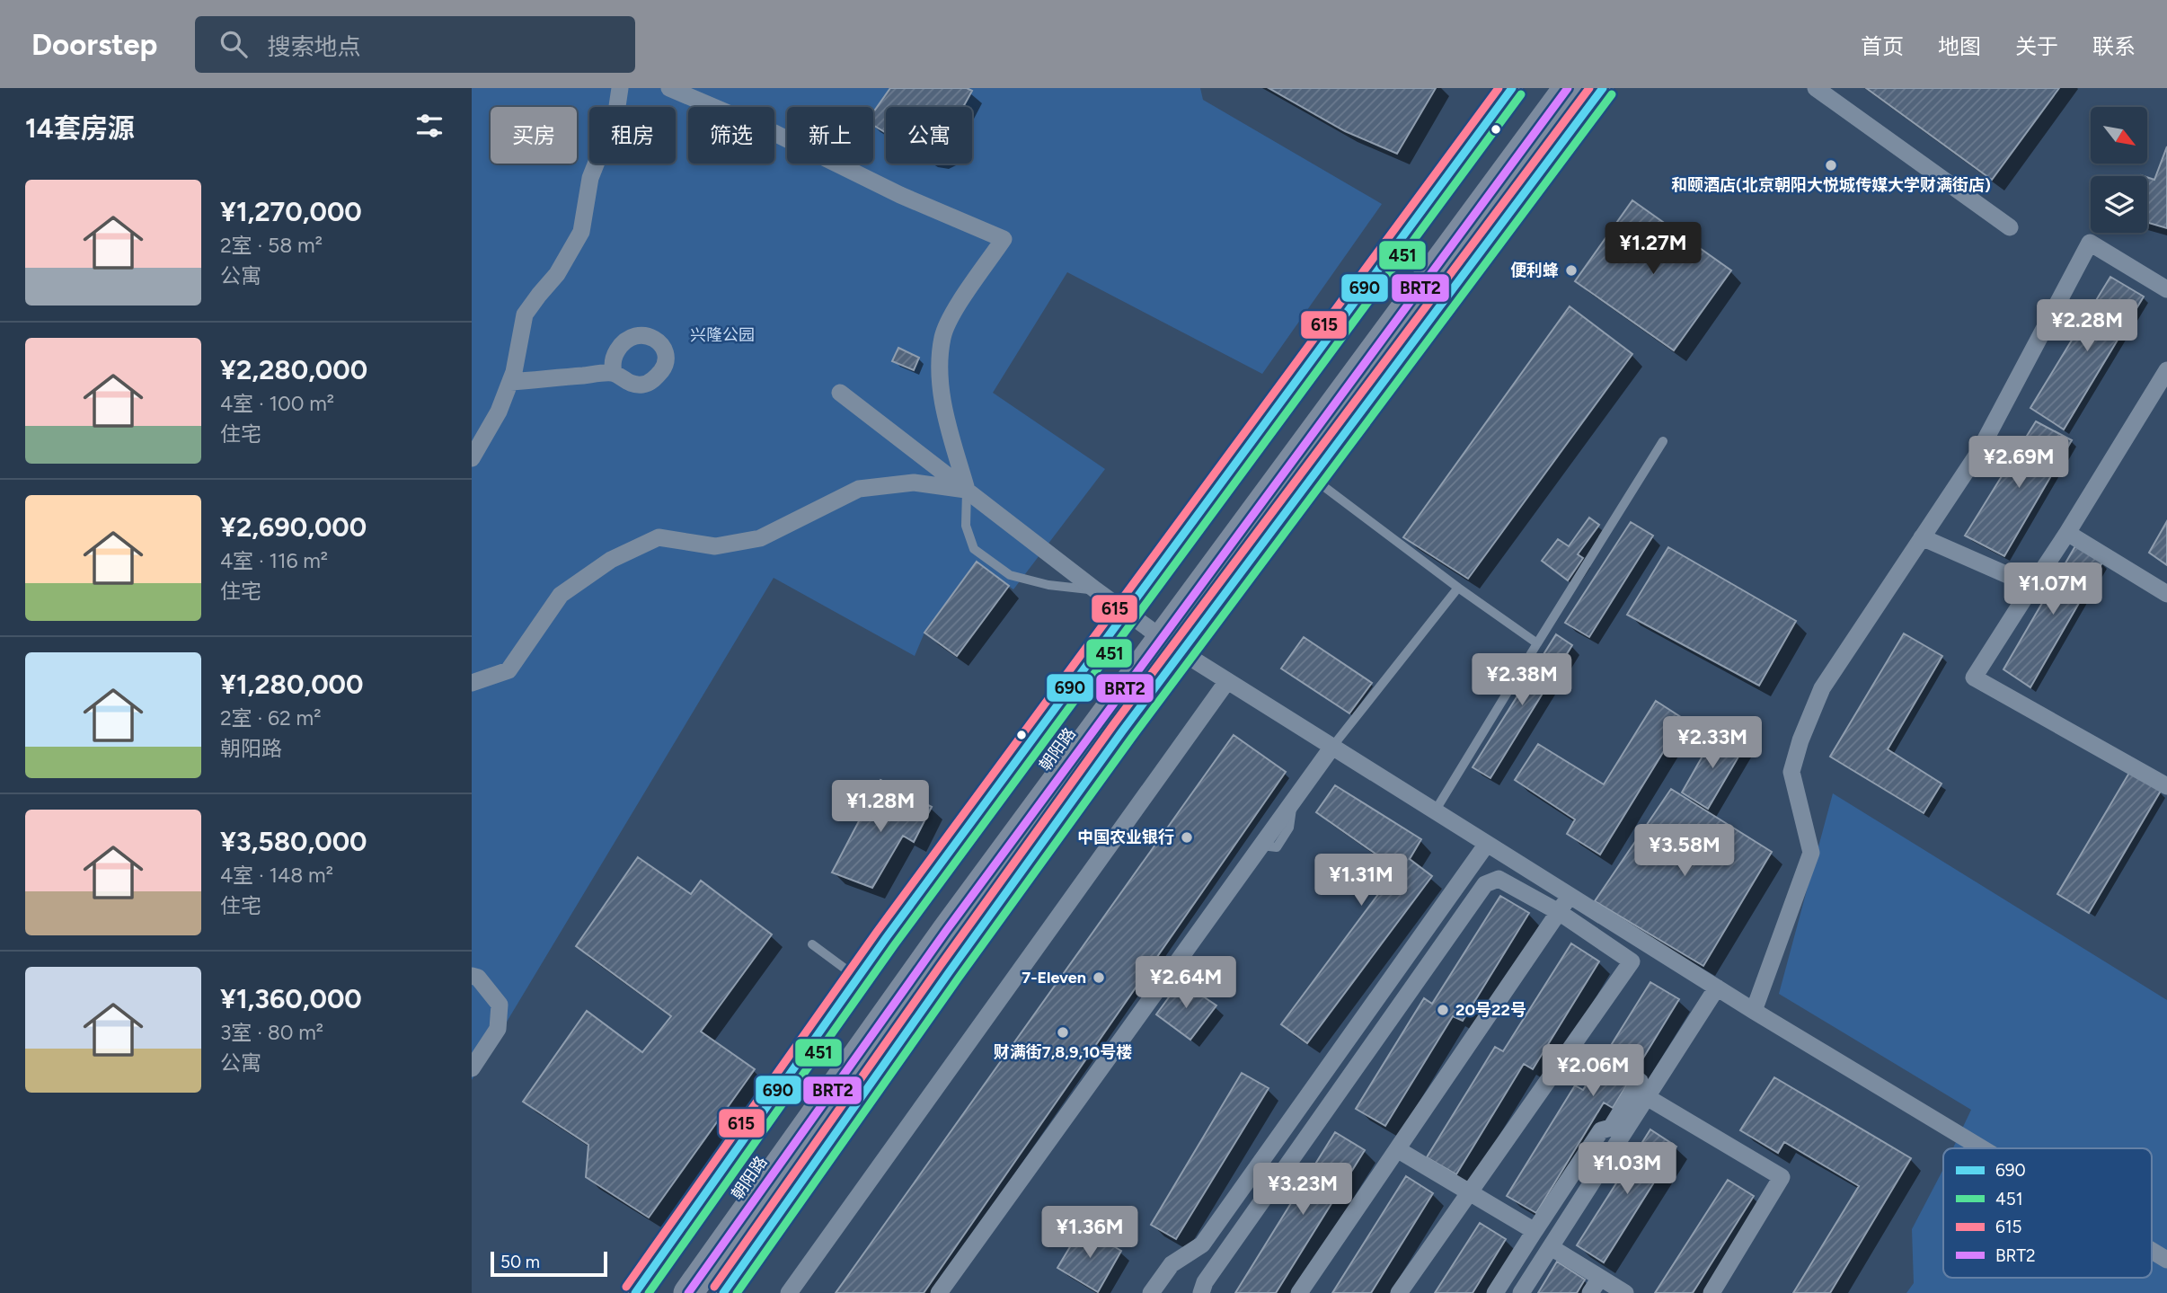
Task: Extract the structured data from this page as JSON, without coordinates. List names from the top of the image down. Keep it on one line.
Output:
{"streets":{"highway":["朝阳路"]},"parks":["兴隆公园"],"places":["和颐酒店(北京朝阳大悦城传媒大学财满街店)","便利蜂","中国农业银行","7-Eleven","20号22号","财满街7,8,9,10号楼"],"lines":["transit line 690","transit line 615","transit line BRT2","transit line 451"],"legend":["690","451","615","BRT2"],"scale_bar":"50 m","north":"bottom right","page":{"header":"Doorstep","search":"搜索地点","nav":["首页","地图","关于","联系"],"heading":"14套房源","chip":["买房","租房","筛选","新上","公寓"],"list":[{"name":"¥1,270,000","note":"2室 · 58 m² · 公寓"},{"name":"¥2,280,000","note":"4室 · 100 m² · 住宅"},{"name":"¥2,690,000","note":"4室 · 116 m² · 住宅"},{"name":"¥1,280,000","note":"2室 · 62 m² · 朝阳路"},{"name":"¥3,580,000","note":"4室 · 148 m² · 住宅"},{"name":"¥1,360,000","note":"3室 · 80 m² · 公寓"}],"price":["¥1.27M","¥2.28M","¥2.69M","¥1.07M","¥2.38M","¥2.33M","¥1.28M","¥3.58M","¥1.31M","¥2.64M","¥2.06M","¥1.03M","¥3.23M","¥1.36M"],"scale":"50 m"}}
